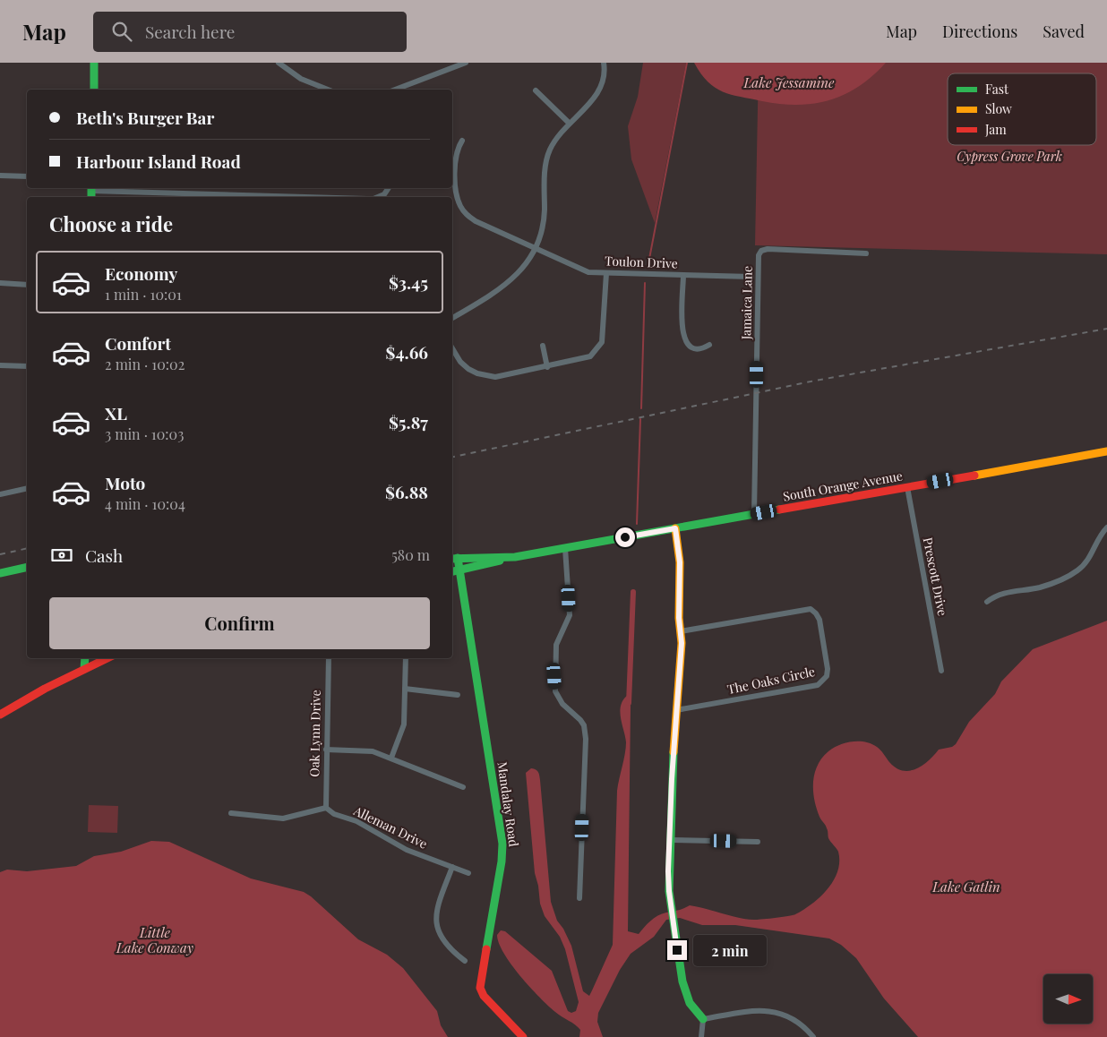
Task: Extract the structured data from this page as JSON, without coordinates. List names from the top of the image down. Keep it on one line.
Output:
{"streets":{"street":["Toulon Drive","Jamaica Lane","South Orange Avenue","Prescott Drive","The Oaks Circle","Oak Lynn Drive","Mandalay Road","Alleman Drive"]},"crossings":[["Jamaica Lane","South Orange Avenue"],["South Orange Avenue","Prescott Drive"],["South Orange Avenue","Mandalay Road"],["Oak Lynn Drive","Alleman Drive"]],"water":["Lake Jessamine","Lake Gatlin","Little Lake Conway"],"parks":["Cypress Grove Park"],"legend":["Fast","Slow","Jam"],"north":"right","page":{"header":"Map","search":"Search here","nav":["Map","Directions","Saved"],"banner":["Beth's Burger Bar","Harbour Island Road"],"heading":"Choose a ride","list":[{"name":"Economy","note":"1 min · 10:01","value":"$3.45"},{"name":"Comfort","note":"2 min · 10:02","value":"$4.66"},{"name":"XL","note":"3 min · 10:03","value":"$5.87"},{"name":"Moto","note":"4 min · 10:04","value":"$6.88"}],"pay":["Cash","580 m"],"buttons":"Confirm","bubble":"2 min"}}
